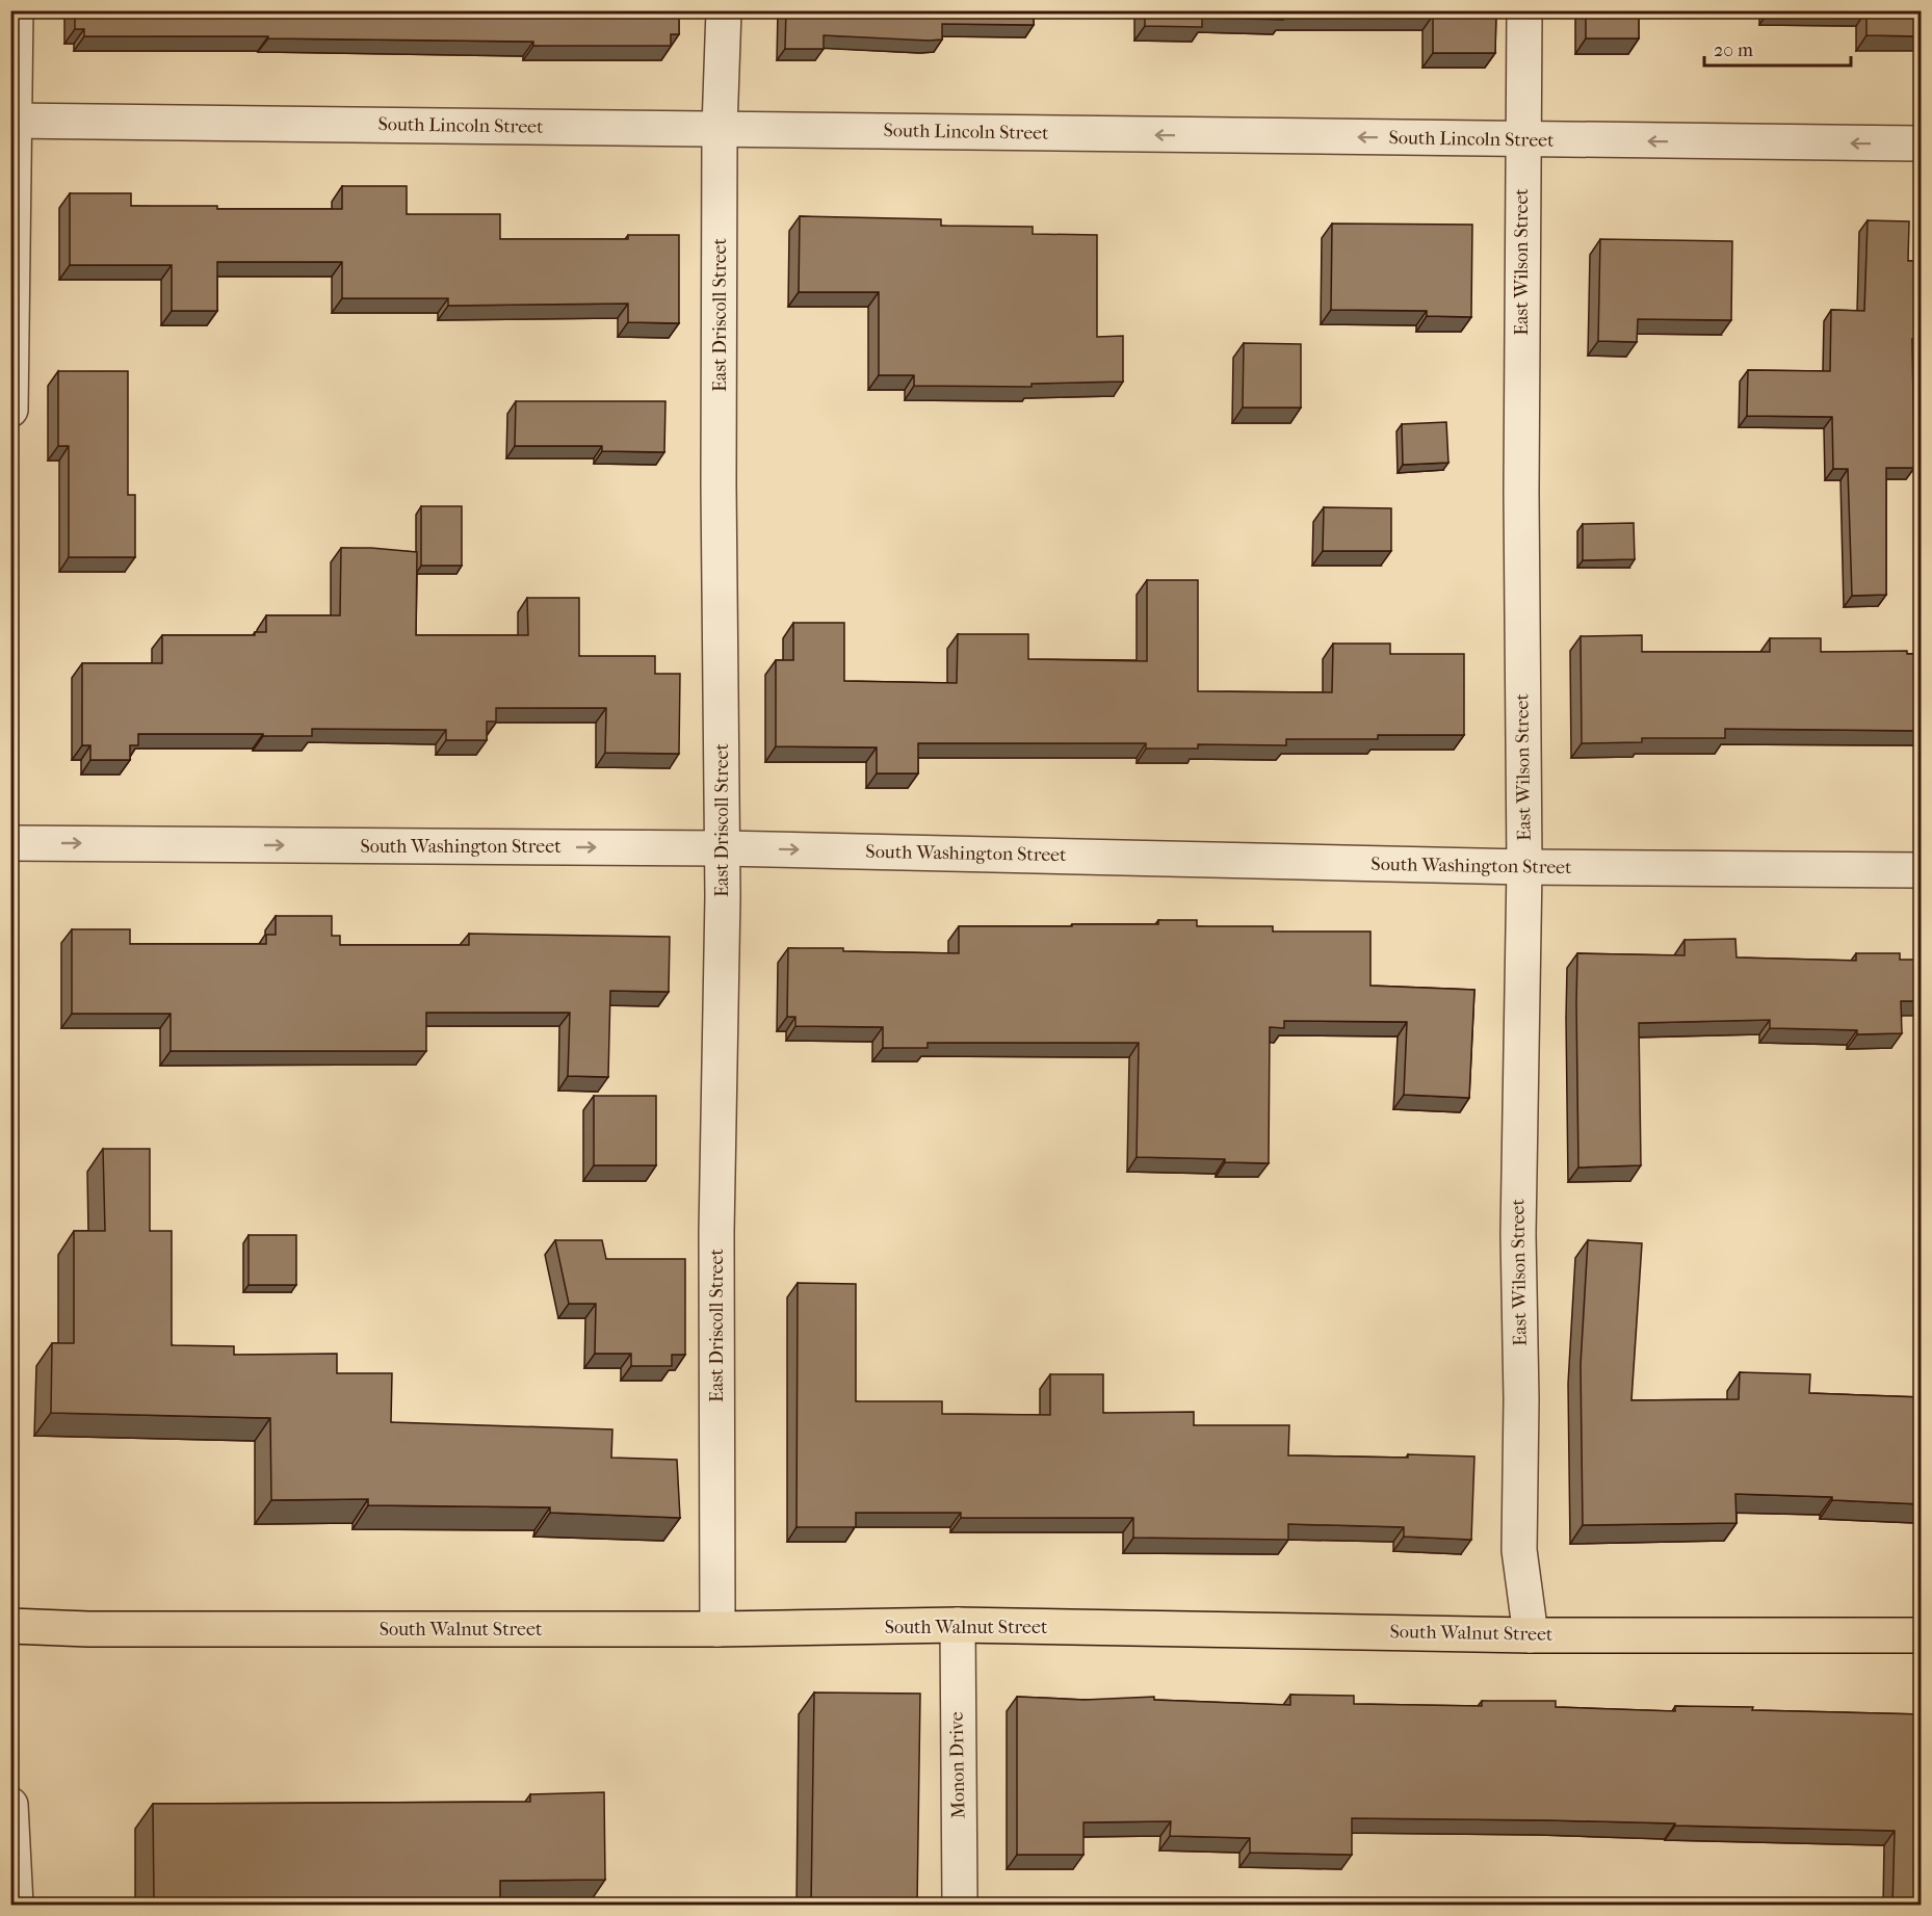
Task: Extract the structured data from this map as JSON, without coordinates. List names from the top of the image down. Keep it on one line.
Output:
{"streets":{"main road":["South Walnut Street"],"street":["South Lincoln Street","East Wilson Street","East Driscoll Street","South Washington Street","Monon Drive"]},"crossings":[["South Lincoln Street","East Wilson Street"],["South Lincoln Street","East Driscoll Street"],["East Wilson Street","South Washington Street"],["East Wilson Street","South Walnut Street"],["East Driscoll Street","South Washington Street"],["East Driscoll Street","South Walnut Street"],["South Walnut Street","Monon Drive"]],"one_way":["South Lincoln Street","South Washington Street"],"scale_bar":"20 m"}
